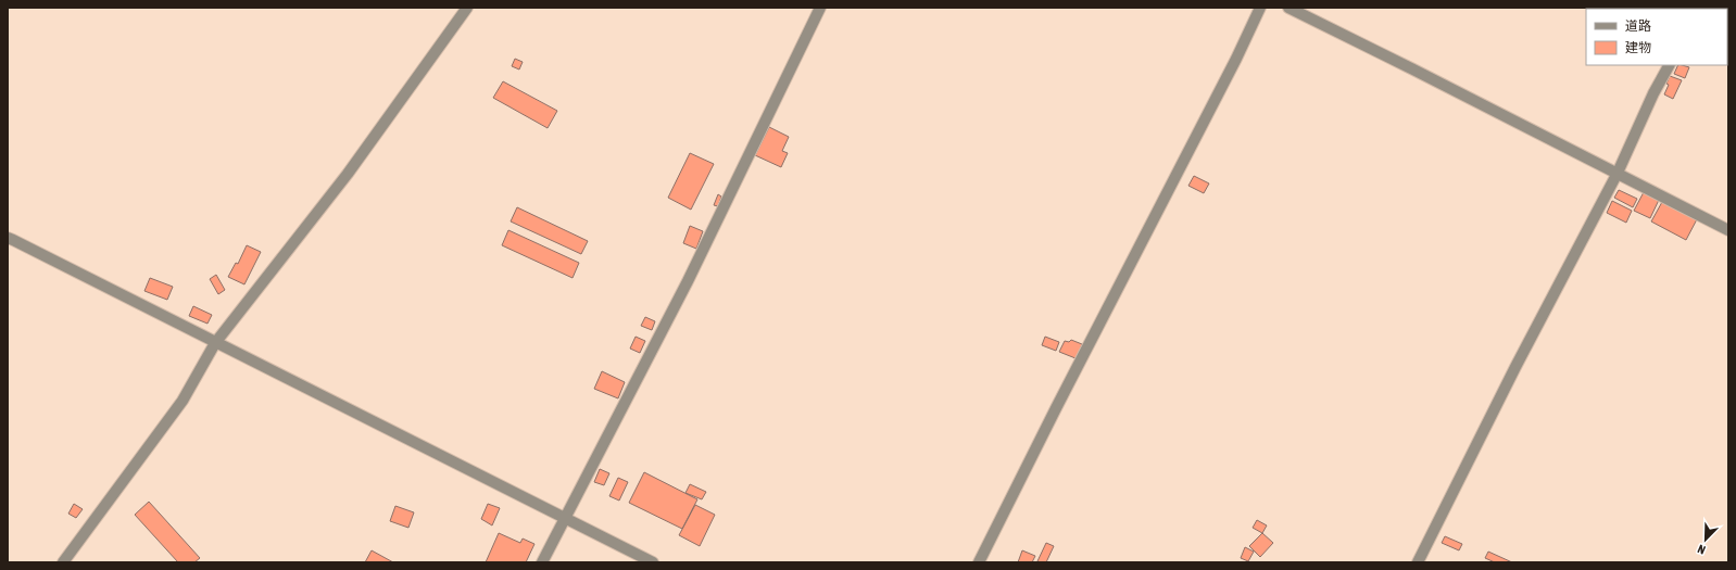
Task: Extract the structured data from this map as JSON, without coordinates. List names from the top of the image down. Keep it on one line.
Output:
{"legend":["道路","建物"],"north":"bottom left"}
